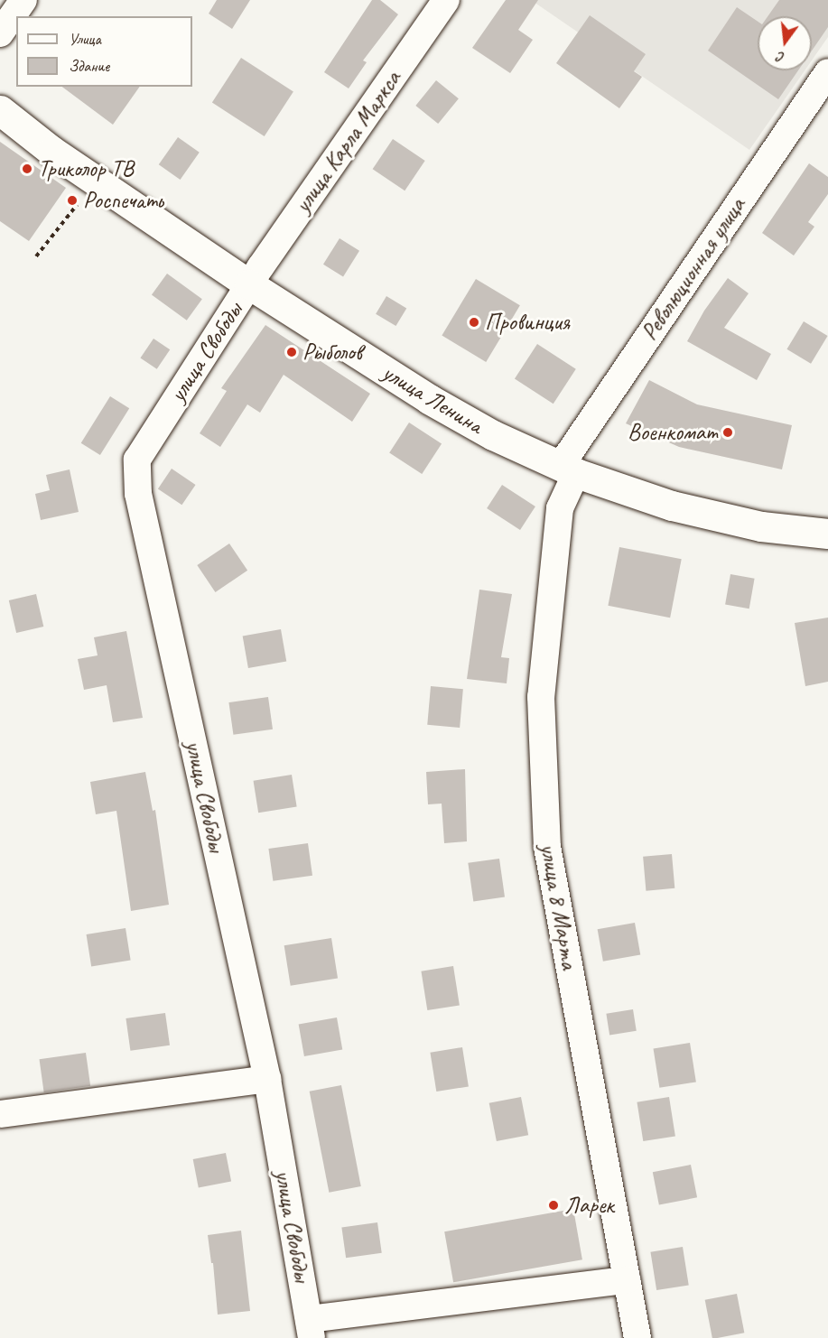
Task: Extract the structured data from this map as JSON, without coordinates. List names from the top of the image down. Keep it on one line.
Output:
{"streets":{"main road":["улица Ленина"],"street":["улица Карла Маркса","Революционная улица","улица Свободы","улица 8 Марта"]},"crossings":[["улица Карла Маркса","улица Свободы"],["улица Карла Маркса","улица Ленина"],["Революционная улица","улица Ленина"],["Революционная улица","улица 8 Марта"],["улица Свободы","улица Ленина"],["улица Ленина","улица 8 Марта"]],"places":["Триколор ТВ","Роспечать","Провинция","Рыболов","Военкомат","Ларек"],"legend":["Улица","Здание"],"north":"bottom"}
